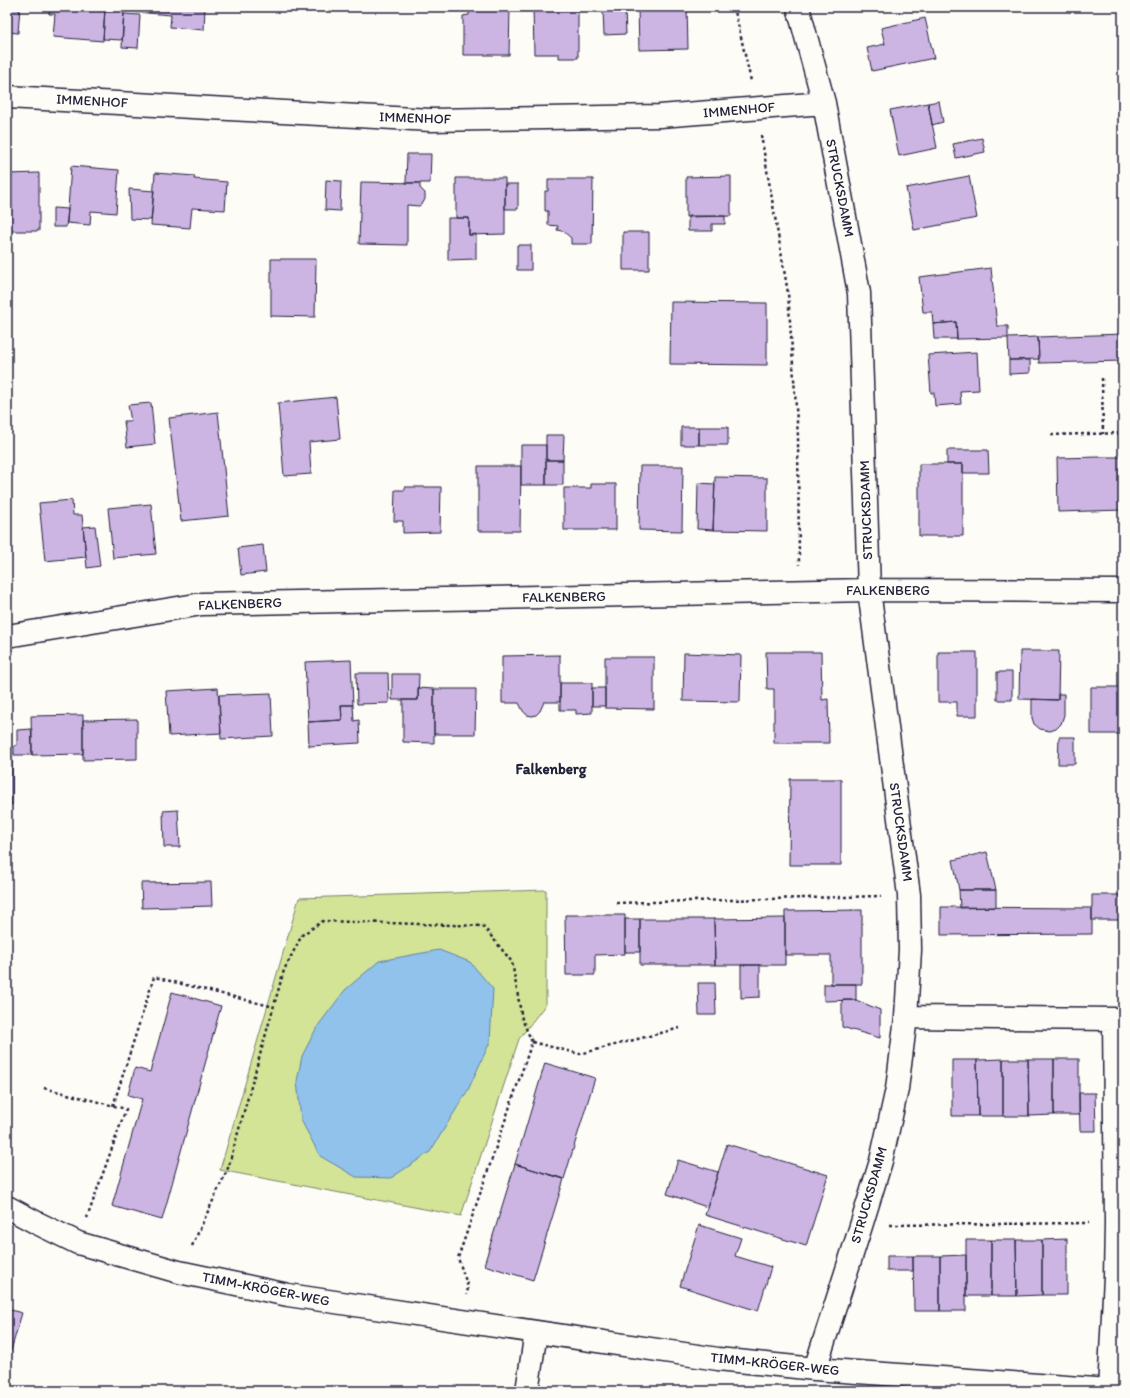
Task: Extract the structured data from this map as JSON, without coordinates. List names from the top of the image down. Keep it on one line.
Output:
{"streets":{"street":["IMMENHOF","STRUCKSDAMM","FALKENBERG","TIMM-KRÖGER-WEG"]},"crossings":[["IMMENHOF","STRUCKSDAMM"],["STRUCKSDAMM","FALKENBERG"],["STRUCKSDAMM","TIMM-KRÖGER-WEG"]],"districts":["Falkenberg"]}
